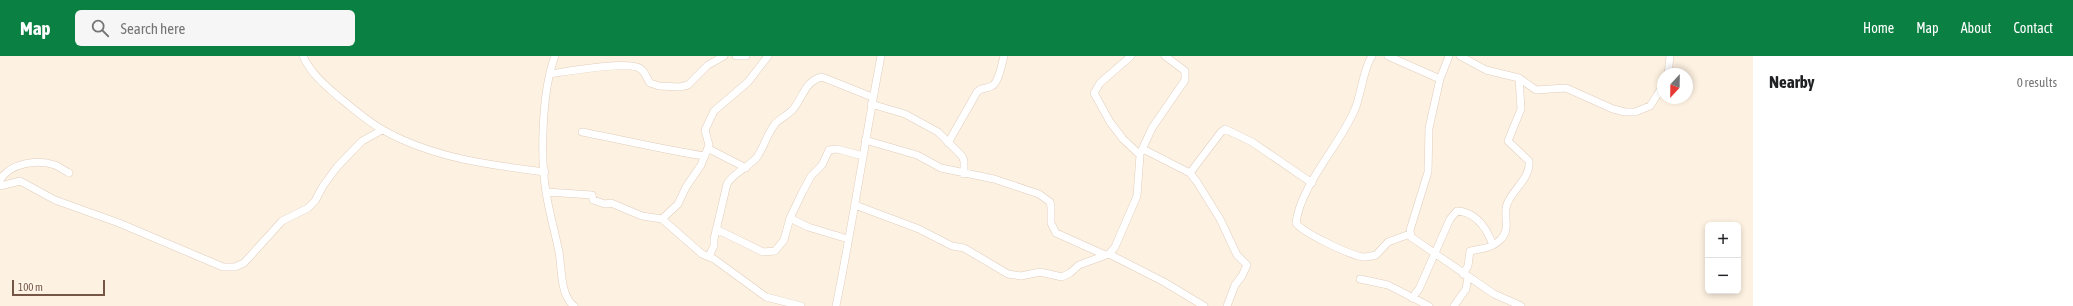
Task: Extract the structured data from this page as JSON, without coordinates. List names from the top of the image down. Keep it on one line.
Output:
{"scale_bar":"100 m","north":"bottom","page":{"header":"Map","search":"Search here","nav":["Home","Map","About","Contact"],"heading":["Nearby","0 results"],"map_buttons":["+","−"],"scale":"100 m"}}
